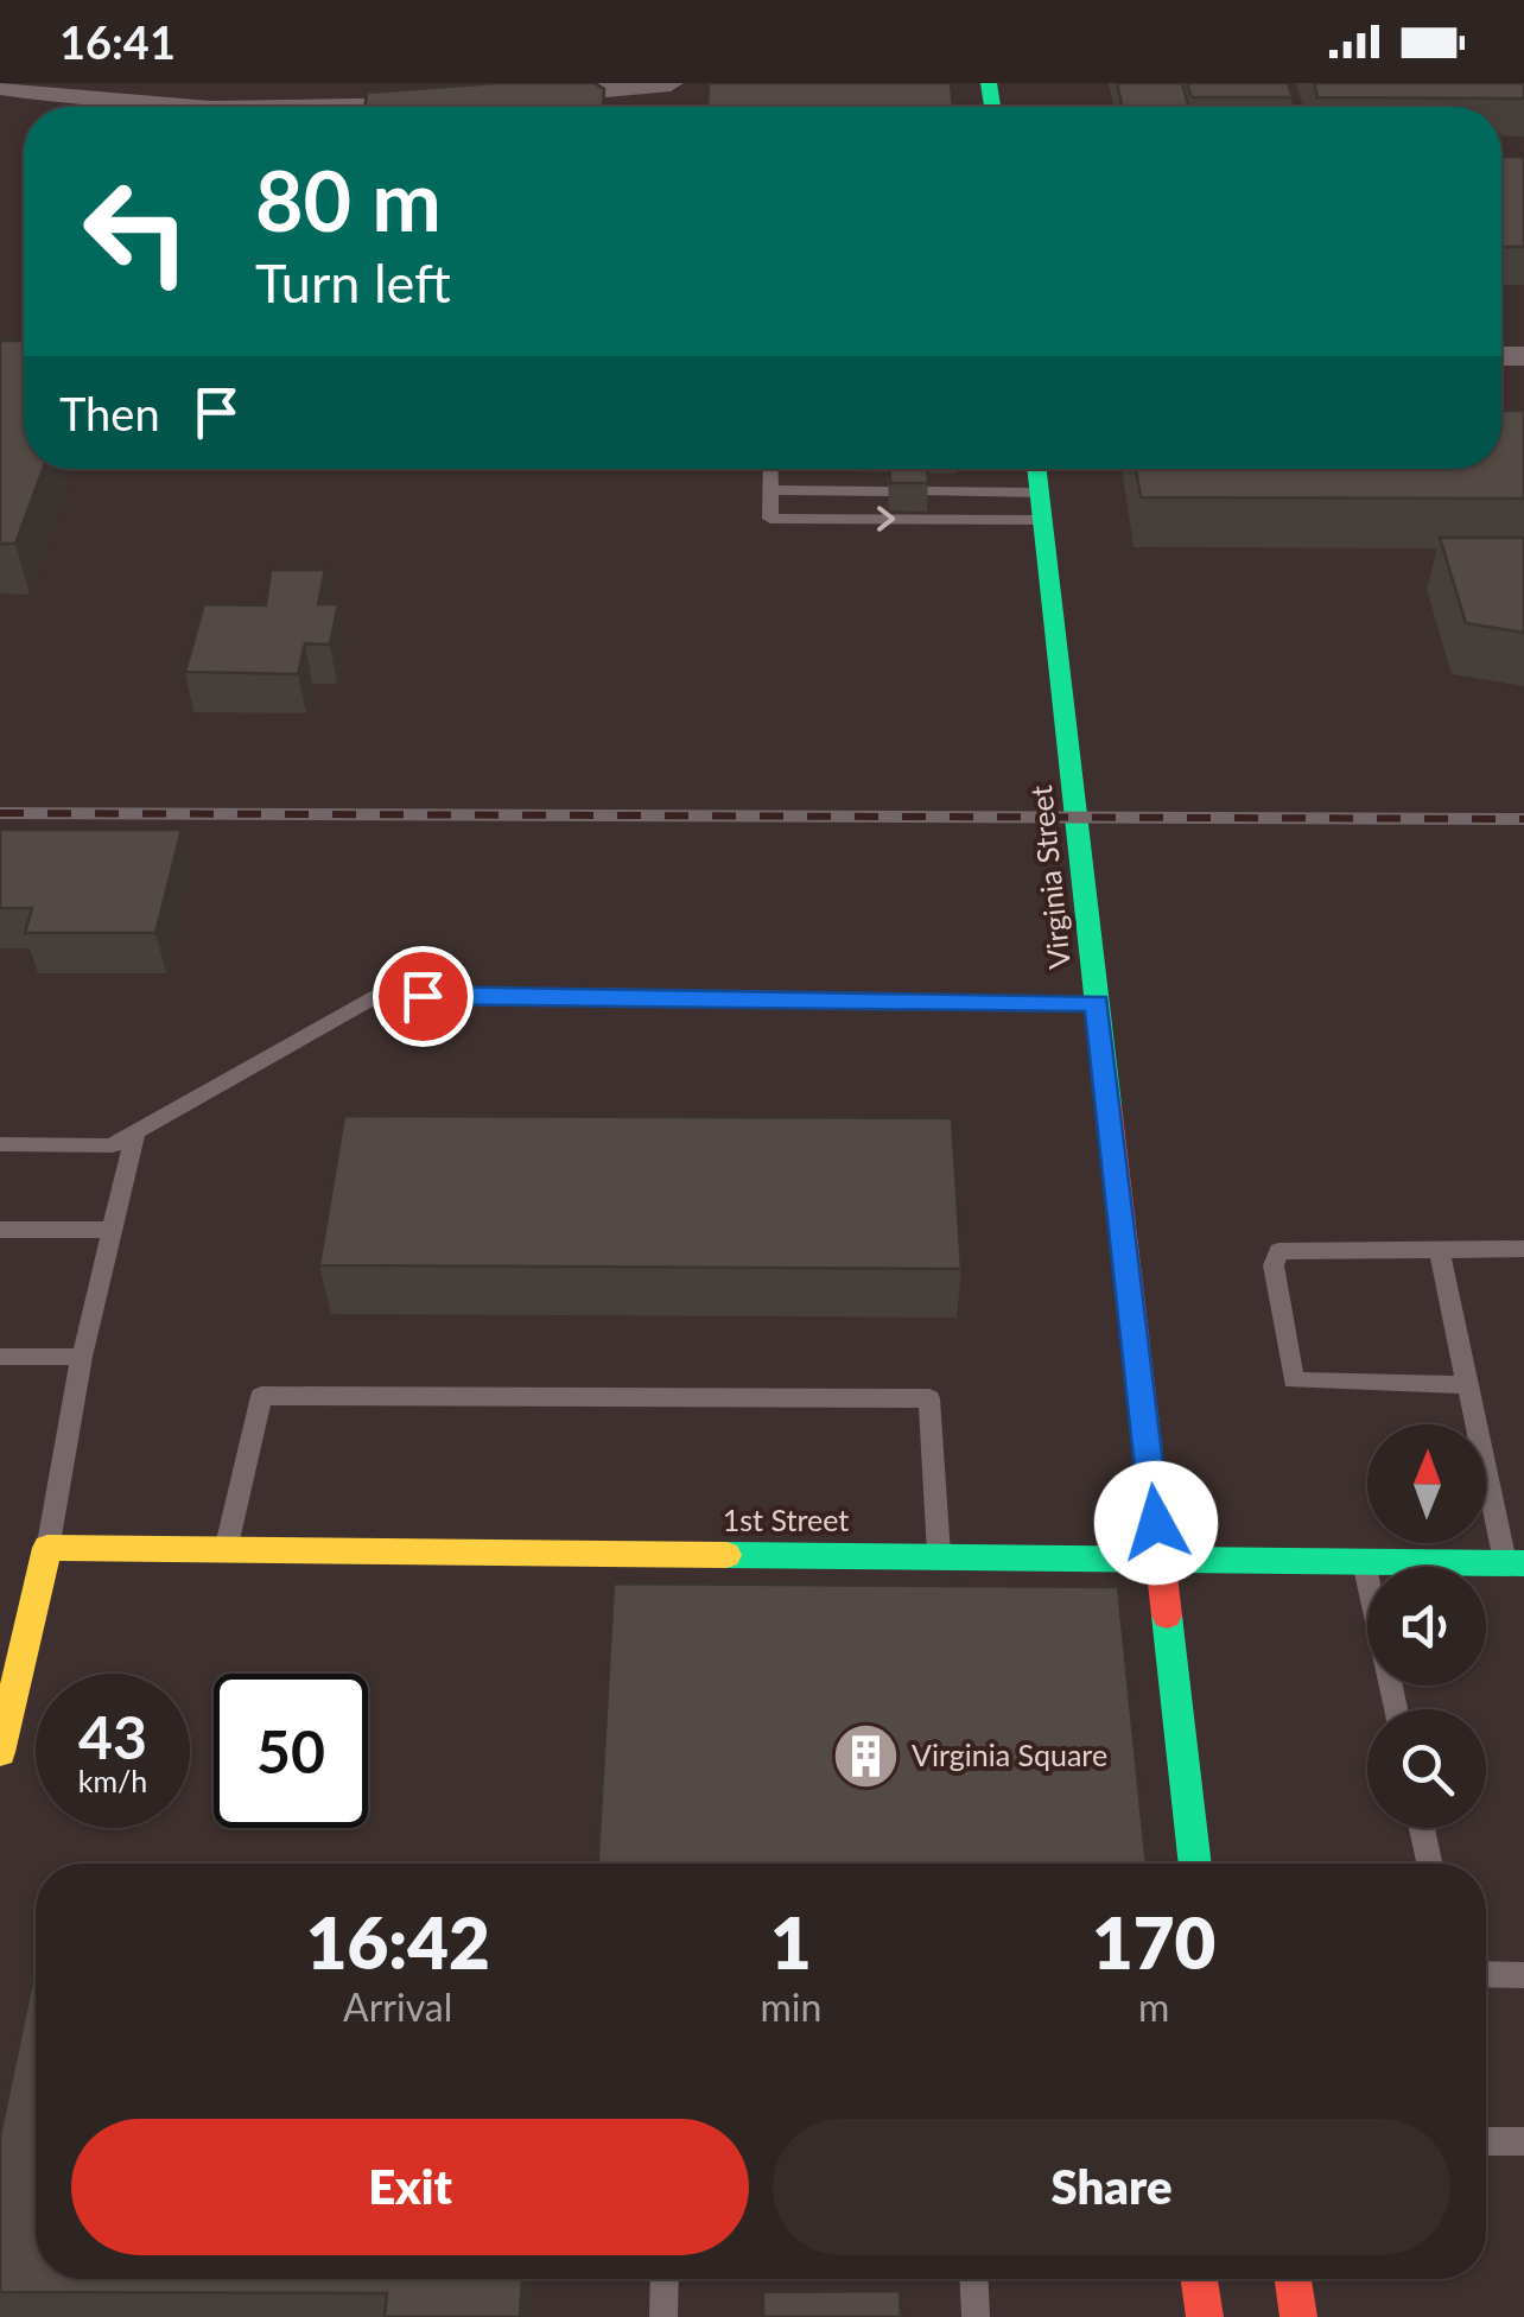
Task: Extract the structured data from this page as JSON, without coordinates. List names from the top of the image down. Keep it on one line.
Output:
{"streets":{"main road":["Virginia Street","1st Street"]},"crossings":[["Virginia Street","1st Street"]],"places":{"building":["Virginia Square"]},"north":"top","page":{"status":"16:41","turn":["80 m","Turn left"],"then":"Then","speed":"43 km/h","limit":"50","eta":["16:42","Arrival","1","min","170","m"],"buttons":["Exit","Share"]}}
